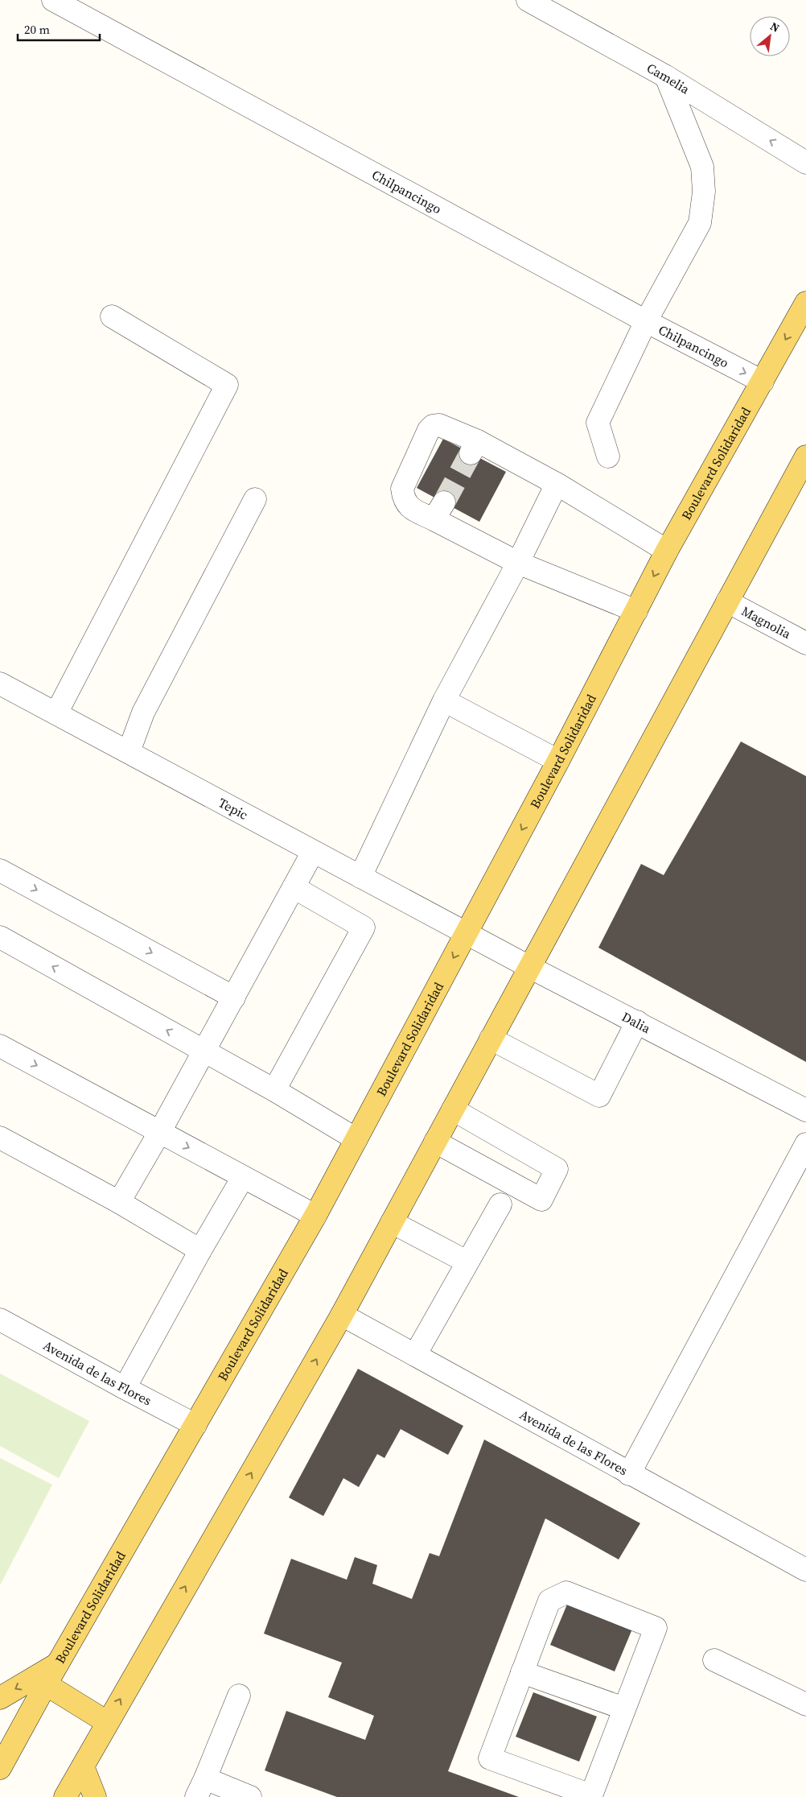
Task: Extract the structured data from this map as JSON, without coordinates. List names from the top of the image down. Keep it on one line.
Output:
{"streets":{"main road":["Boulevard Solidaridad"],"street":["Camelia","Chilpancingo","Magnolia","Tepic","Dalia","Avenida de las Flores"]},"crossings":[["Chilpancingo","Boulevard Solidaridad"],["Boulevard Solidaridad","Tepic"],["Boulevard Solidaridad","Dalia"],["Boulevard Solidaridad","Avenida de las Flores"],["Tepic","Dalia"]],"one_way":["Camelia"],"scale_bar":"20 m","north":"top right"}
